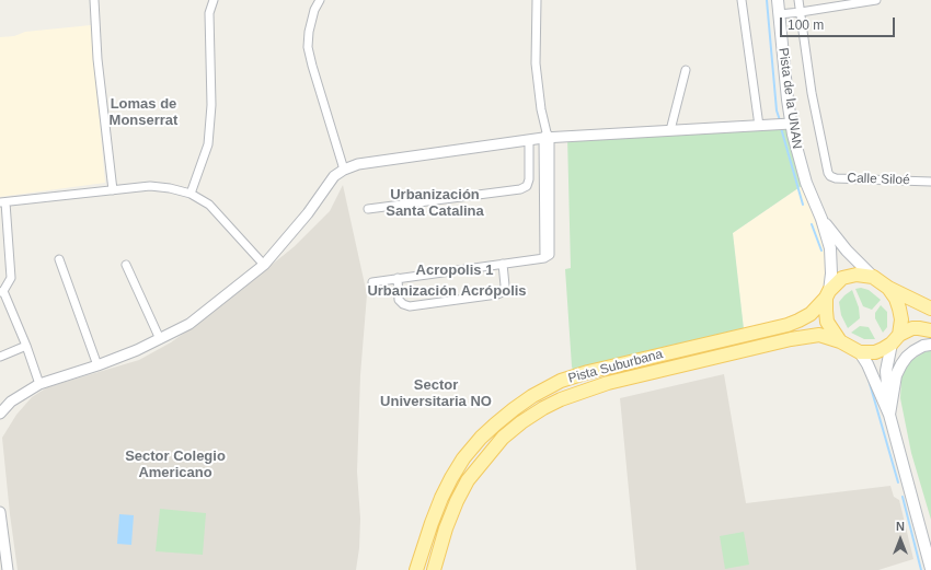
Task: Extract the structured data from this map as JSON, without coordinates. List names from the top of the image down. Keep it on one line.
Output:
{"streets":{"main road":["Pista de la UNAN","Pista Suburbana"],"street":["Calle Siloé"]},"crossings":[["Pista de la UNAN","Pista Suburbana"]],"districts":["Lomas de Monserrat","Urbanización Santa Catalina","Acropolis 1","Urbanización Acrópolis","Sector Universitaria NO","Sector Colegio Americano"],"scale_bar":"100 m","north":"top"}
